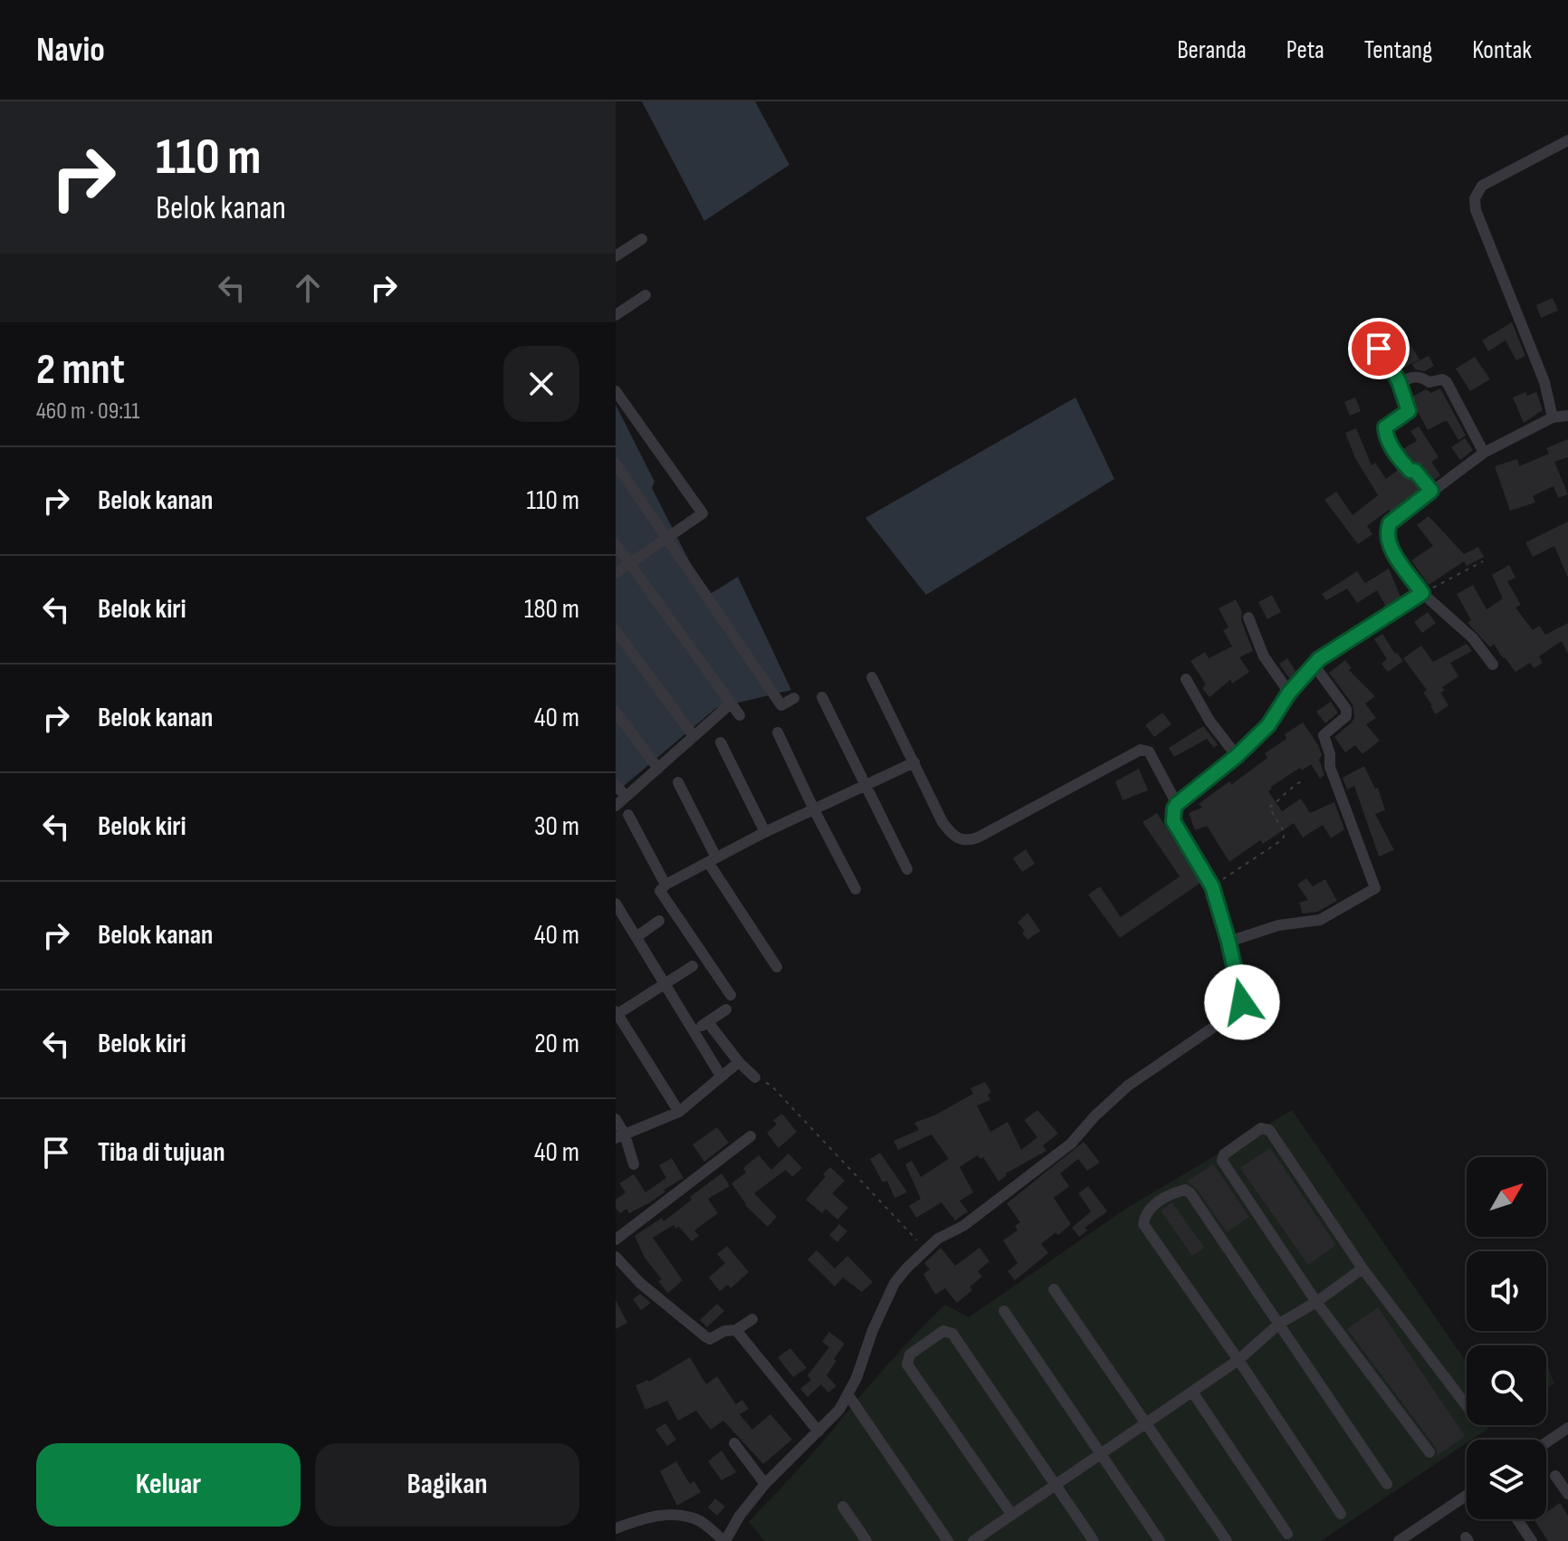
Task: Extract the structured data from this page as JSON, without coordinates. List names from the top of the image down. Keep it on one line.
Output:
{"north":"top right","page":{"header":"Navio","nav":["Beranda","Peta","Tentang","Kontak"],"turn":["110 m","Belok kanan"],"heading":["2 mnt","460 m · 09:11"],"list":[{"name":"Belok kanan","value":"110 m"},{"name":"Belok kiri","value":"180 m"},{"name":"Belok kanan","value":"40 m"},{"name":"Belok kiri","value":"30 m"},{"name":"Belok kanan","value":"40 m"},{"name":"Belok kiri","value":"20 m"},{"name":"Tiba di tujuan","value":"40 m"}],"buttons":["Keluar","Bagikan"]}}
